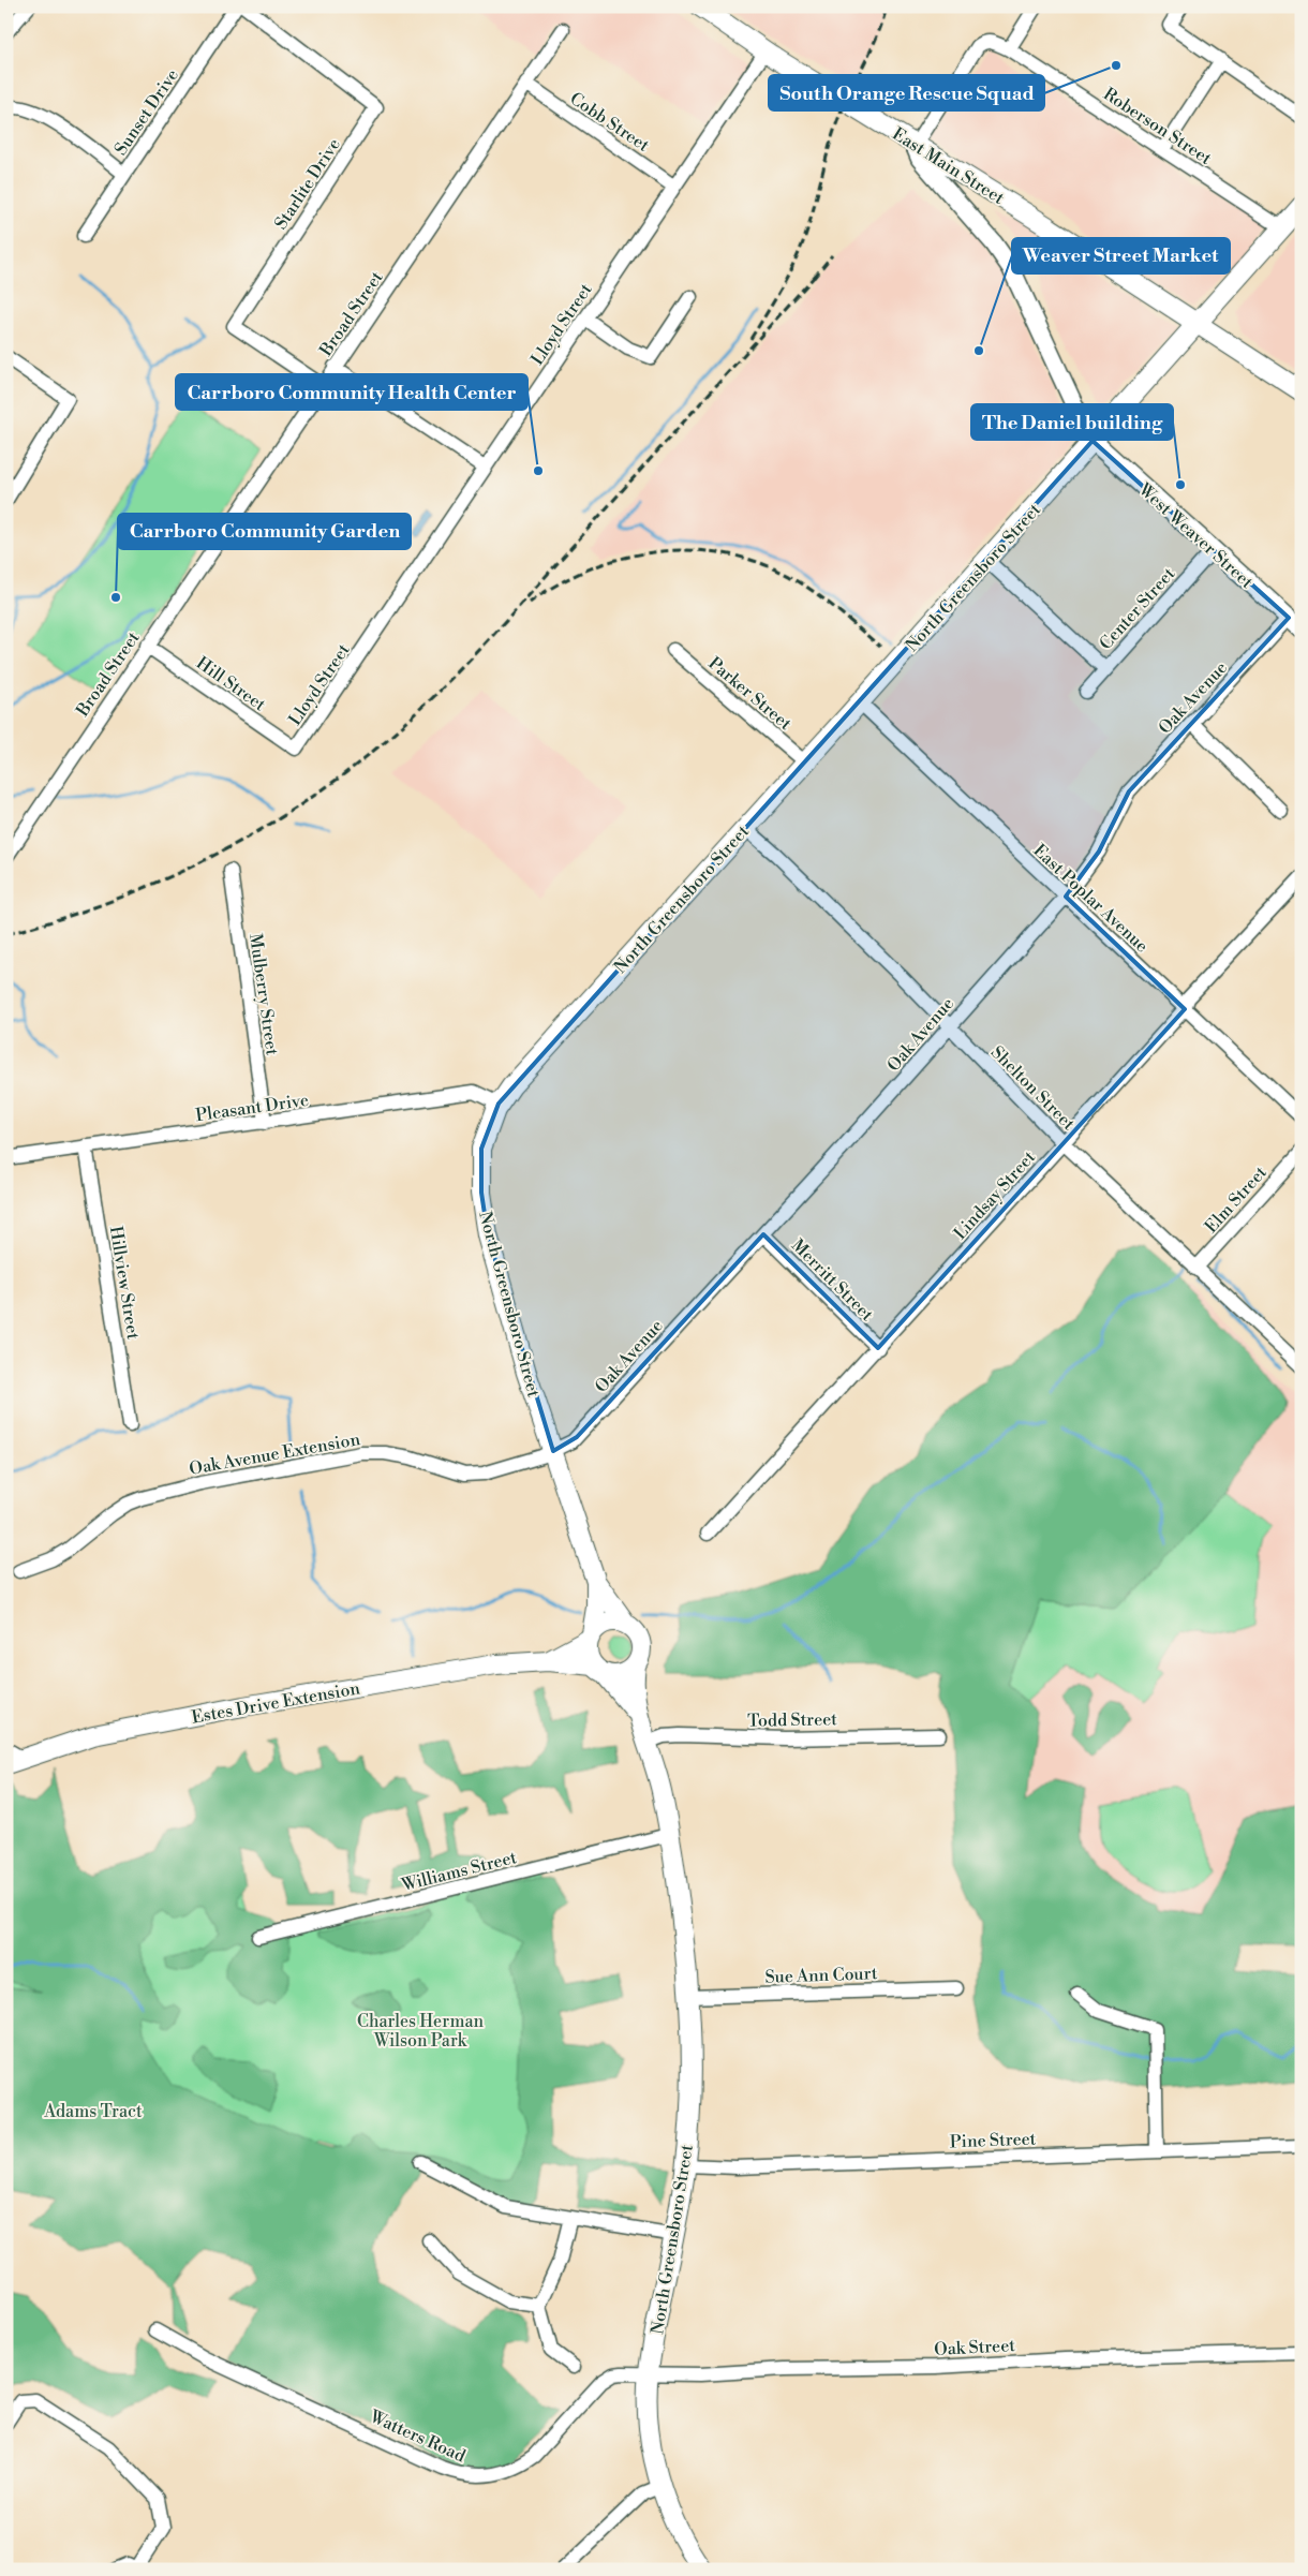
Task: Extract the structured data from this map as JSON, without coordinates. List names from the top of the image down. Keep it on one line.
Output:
{"streets":{"main road":["East Main Street","North Greensboro Street","Estes Drive Extension"],"street":["Sunset Drive","Cobb Street","Roberson Street","Starlite Drive","Broad Street","Lloyd Street","West Weaver Street","Center Street","Hill Street","Parker Street","Oak Avenue","East Poplar Avenue","Mulberry Street","Shelton Street","Pleasant Drive","Lindsay Street","Elm Street","Merritt Street","Hillview Street","Oak Avenue Extension","Todd Street","Williams Street","Sue Ann Court","Pine Street","Oak Street","Watters Road"]},"crossings":[["Cobb Street","Broad Street"],["Cobb Street","Lloyd Street"],["Roberson Street","East Main Street"],["Roberson Street","North Greensboro Street"],["East Main Street","Lloyd Street"],["East Main Street","North Greensboro Street"],["Starlite Drive","Broad Street"],["Broad Street","Hill Street"],["Lloyd Street","Hill Street"],["West Weaver Street","North Greensboro Street"],["West Weaver Street","Center Street"],["West Weaver Street","Oak Avenue"],["North Greensboro Street","Parker Street"],["North Greensboro Street","Oak Avenue"],["North Greensboro Street","East Poplar Avenue"],["North Greensboro Street","Shelton Street"],["North Greensboro Street","Pleasant Drive"],["North Greensboro Street","Oak Avenue Extension"],["North Greensboro Street","Estes Drive Extension"],["North Greensboro Street","Todd Street"],["North Greensboro Street","Williams Street"],["North Greensboro Street","Sue Ann Court"],["North Greensboro Street","Pine Street"],["North Greensboro Street","Oak Street"],["North Greensboro Street","Watters Road"],["Oak Avenue","East Poplar Avenue"],["Oak Avenue","Shelton Street"],["Oak Avenue","Merritt Street"],["Oak Avenue","Oak Avenue Extension"],["East Poplar Avenue","Lindsay Street"],["Mulberry Street","Pleasant Drive"],["Shelton Street","Lindsay Street"],["Shelton Street","Elm Street"],["Pleasant Drive","Hillview Street"],["Lindsay Street","Merritt Street"],["Oak Street","Watters Road"]],"parks":["Charles Herman Wilson Park","Adams Tract"],"places":["South Orange Rescue Squad","Weaver Street Market","Carrboro Community Health Center","The Daniel building","Carrboro Community Garden"]}
